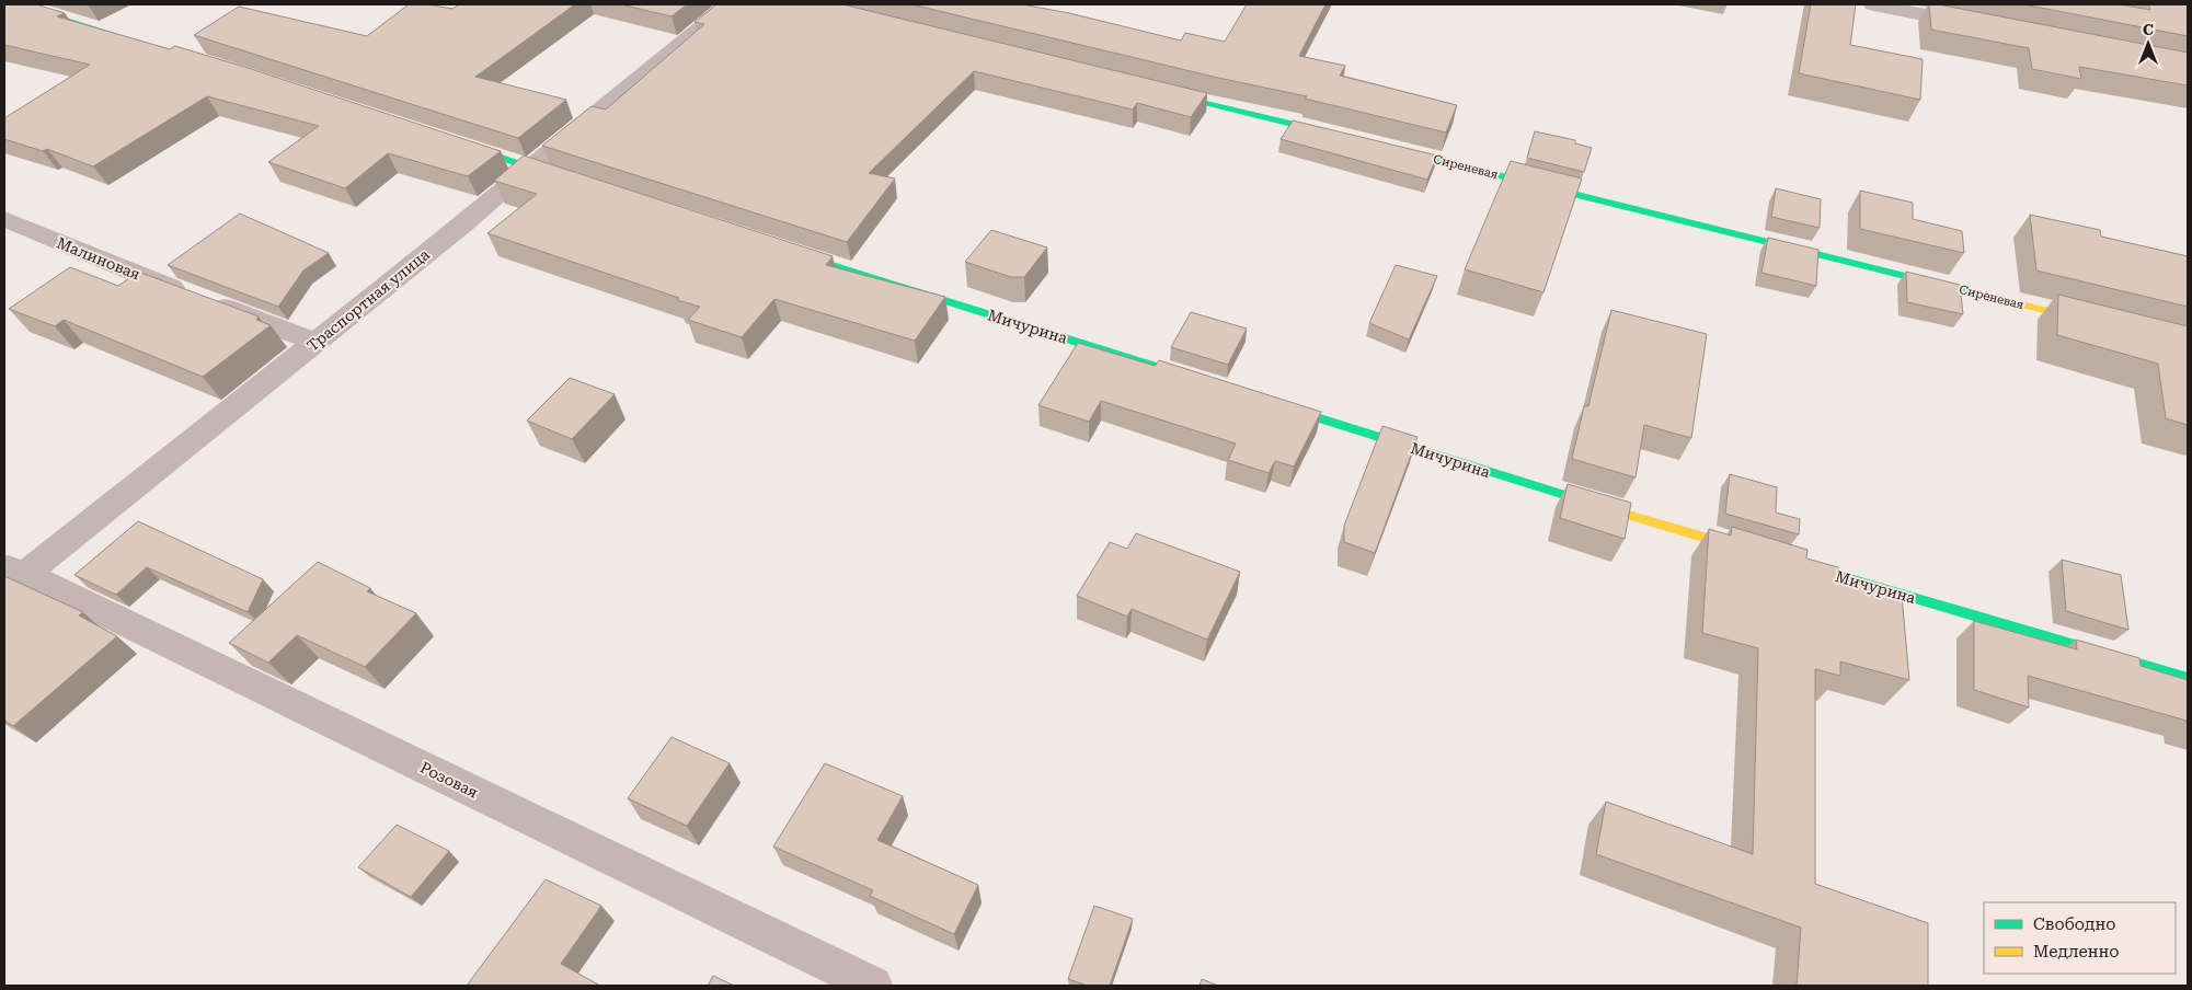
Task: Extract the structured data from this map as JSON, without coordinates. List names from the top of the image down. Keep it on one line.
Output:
{"streets":{"street":["Сиреневая","Малиновая","Траспортная улица","Мичурина","Розовая"]},"crossings":[["Малиновая","Траспортная улица"],["Траспортная улица","Розовая"]],"legend":["Свободно","Медленно"],"north":"top"}
